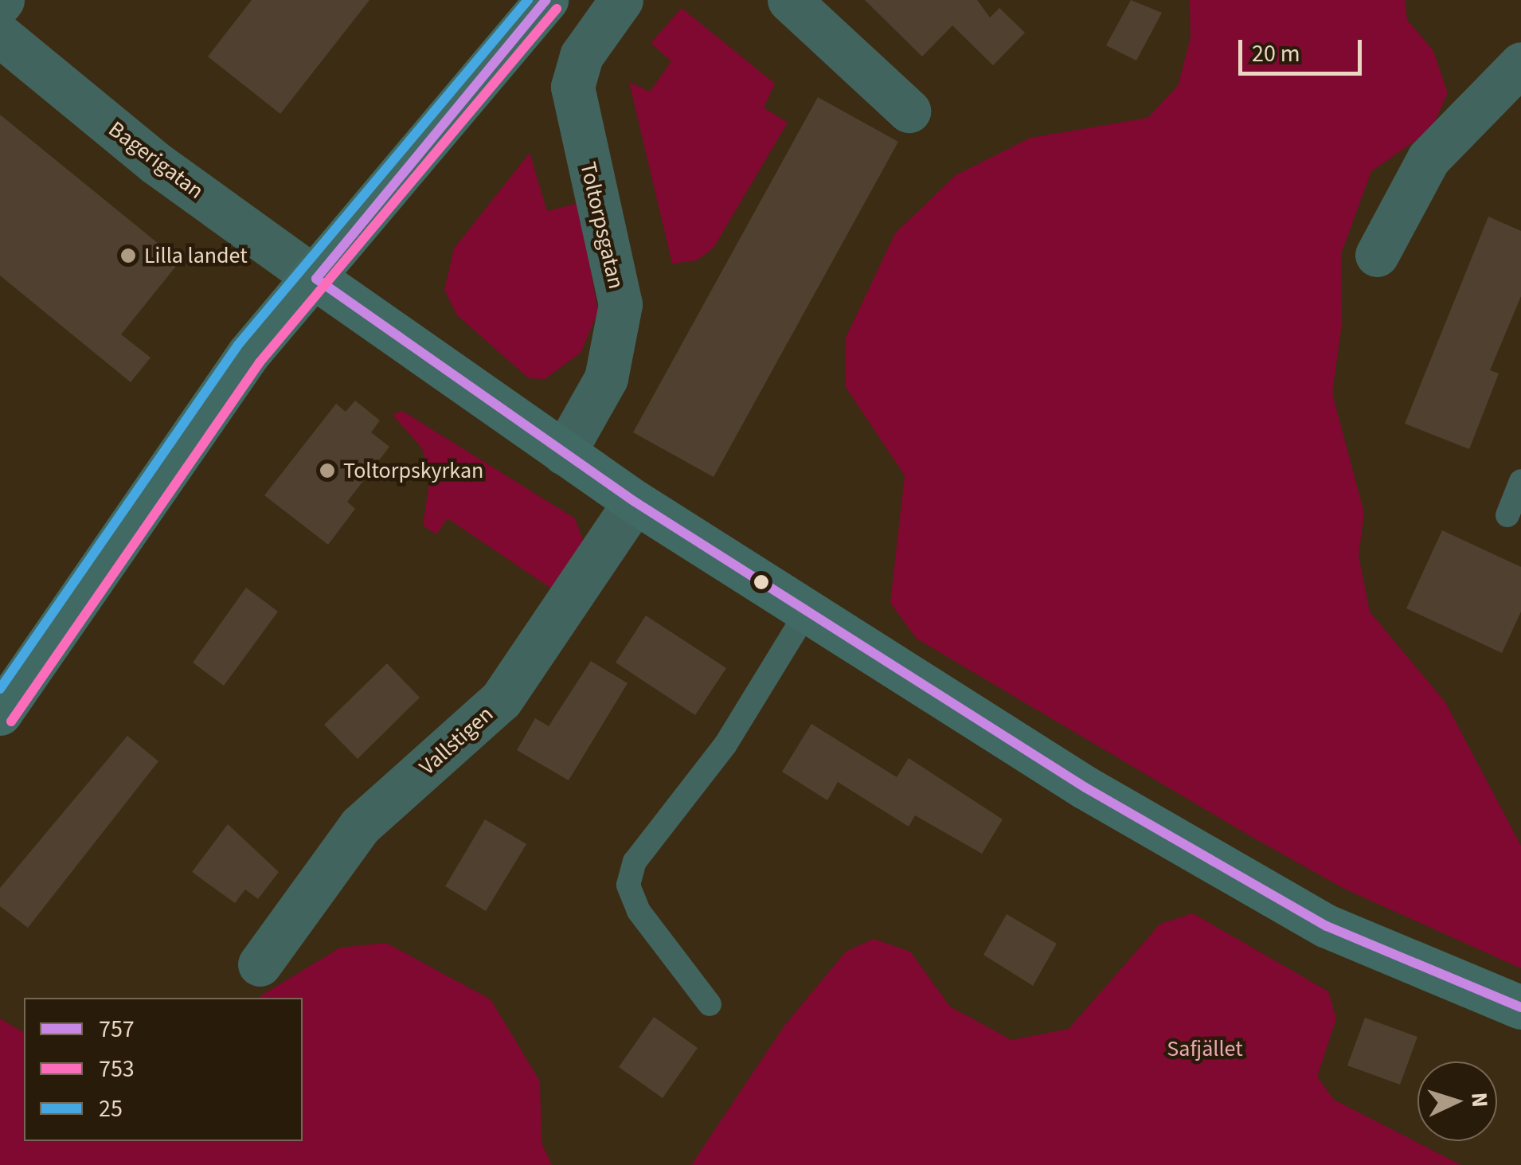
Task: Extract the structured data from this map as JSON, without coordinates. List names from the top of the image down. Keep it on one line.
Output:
{"streets":{"street":["Bagerigatan","Toltorpsgatan","Vallstigen"]},"parks":["Safjället"],"places":["Lilla landet","Toltorpskyrkan"],"lines":["transit line 757","transit line 25","transit line 753"],"legend":["757","753","25"],"scale_bar":"20 m","north":"right"}
